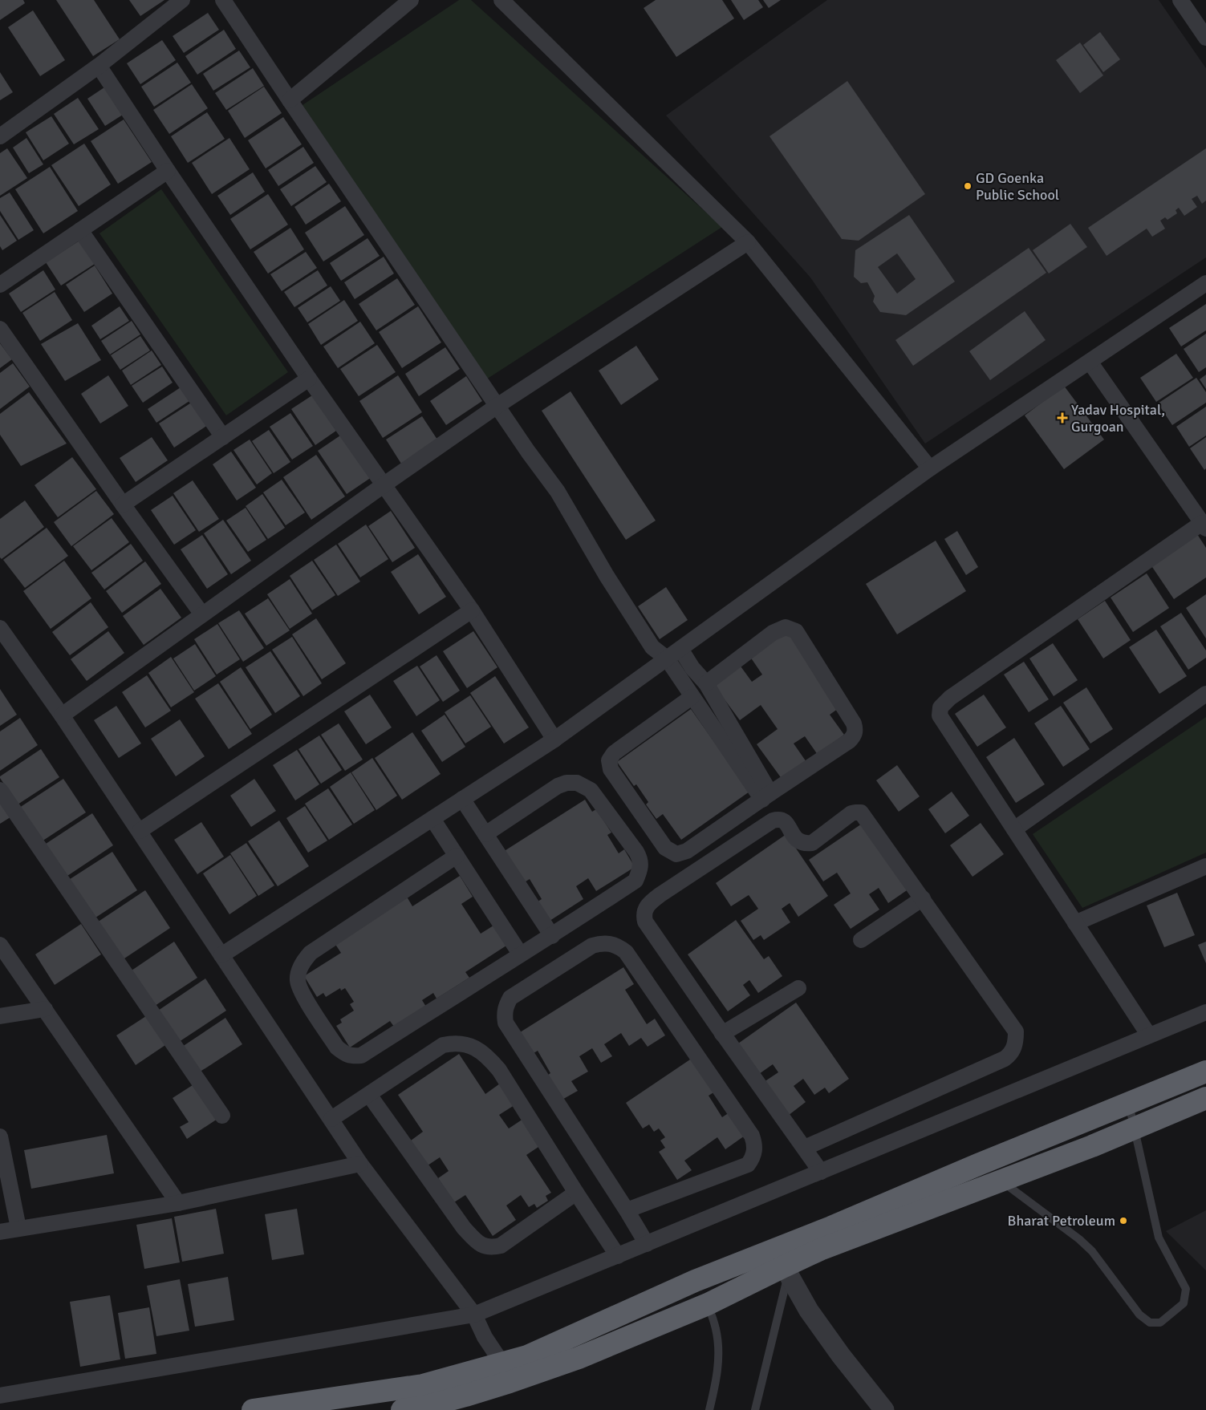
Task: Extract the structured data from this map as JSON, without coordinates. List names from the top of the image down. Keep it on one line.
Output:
{"places":{"other":["GD Goenka Public School","Bharat Petroleum"],"health":["Yadav Hospital, Gurgoan"]}}
